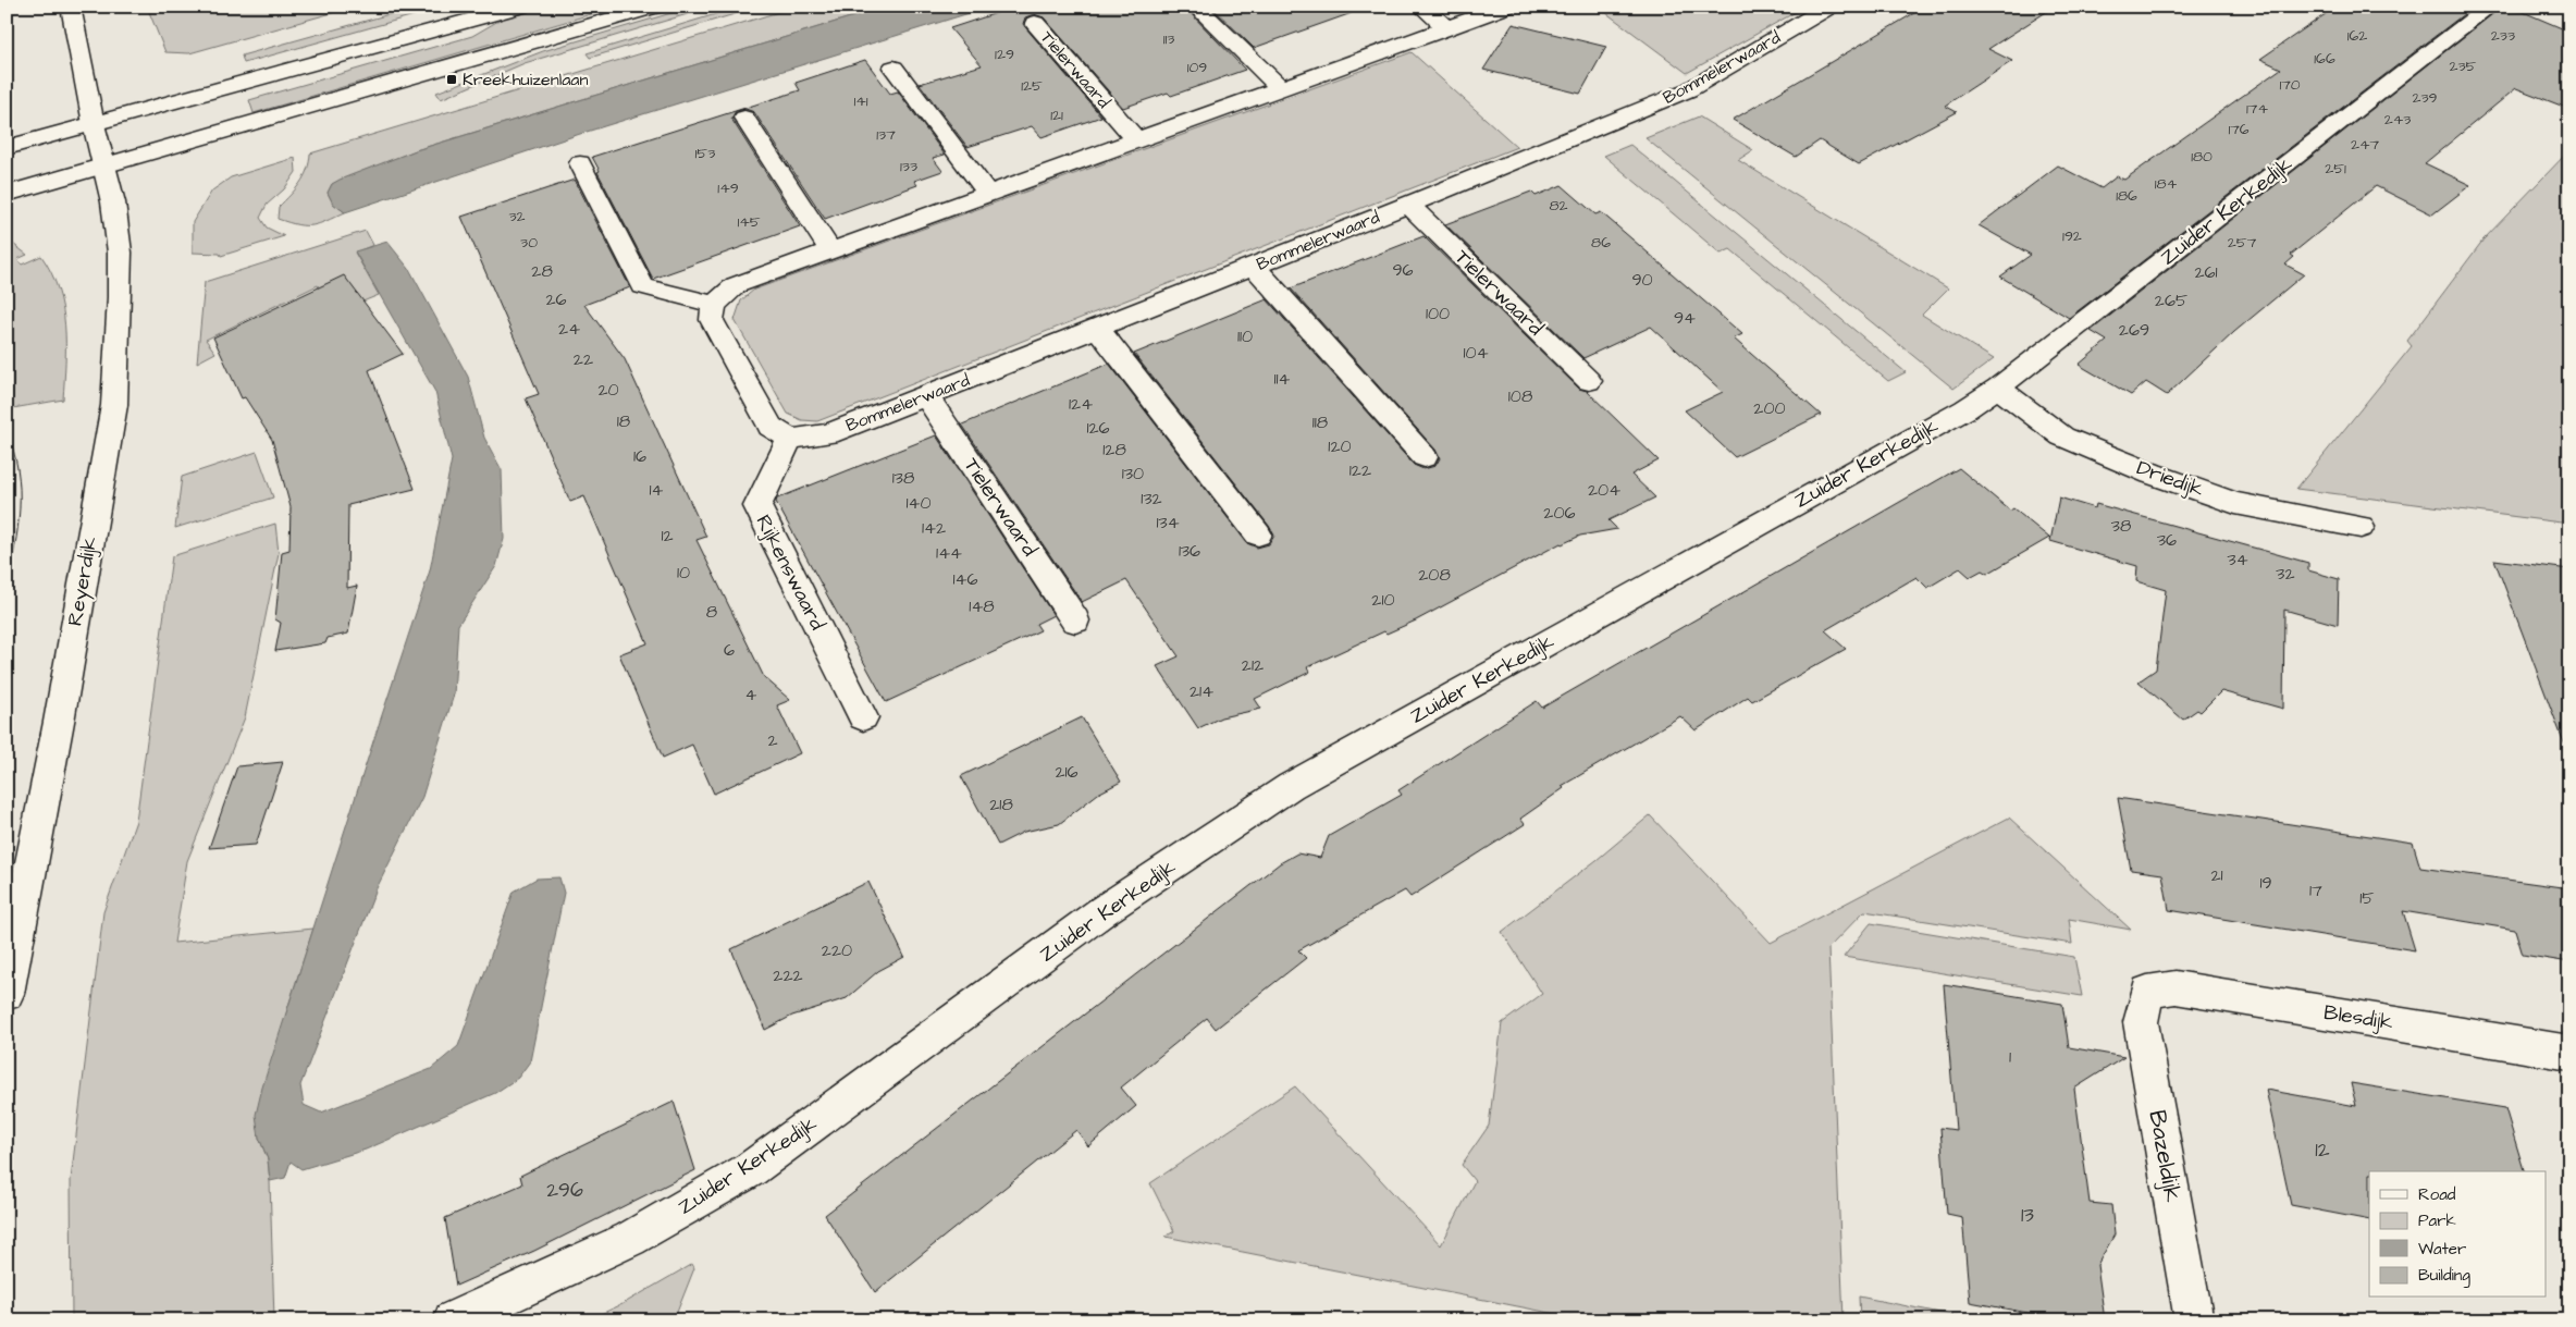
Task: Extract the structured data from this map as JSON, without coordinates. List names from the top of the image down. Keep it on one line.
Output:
{"streets":{"street":["Bommelerwaard","Tielerwaard","Zuider Kerkedijk","Driedijk","Rijkenswaard","Reyerdijk","Blesdijk","Bazeldijk"]},"crossings":[["Bommelerwaard","Tielerwaard"],["Bommelerwaard","Rijkenswaard"],["Zuider Kerkedijk","Driedijk"],["Blesdijk","Bazeldijk"]],"places":{"transit":["Kreekhuizenlaan"]},"house_numbers":["162","233","113","129","166","235","109","170","125","239","141","174","121","243","176","137","247","153","180","133","251","184","149","186","82","32","145","192","30","86","257","96","28","261","90","26","265","100","94","24","269","110","104","22","114","20","108","124","200","18","118","126","120","128","16","122","130","138","14","204","132","140","206","134","38","142","12","36","136","144","34","10","32","208","146","210","148","8","6","212","214","4","2","216","218","21","19","17","15","220","222","1","12","296","13"],"legend":["Road","Park","Water","Building"]}
